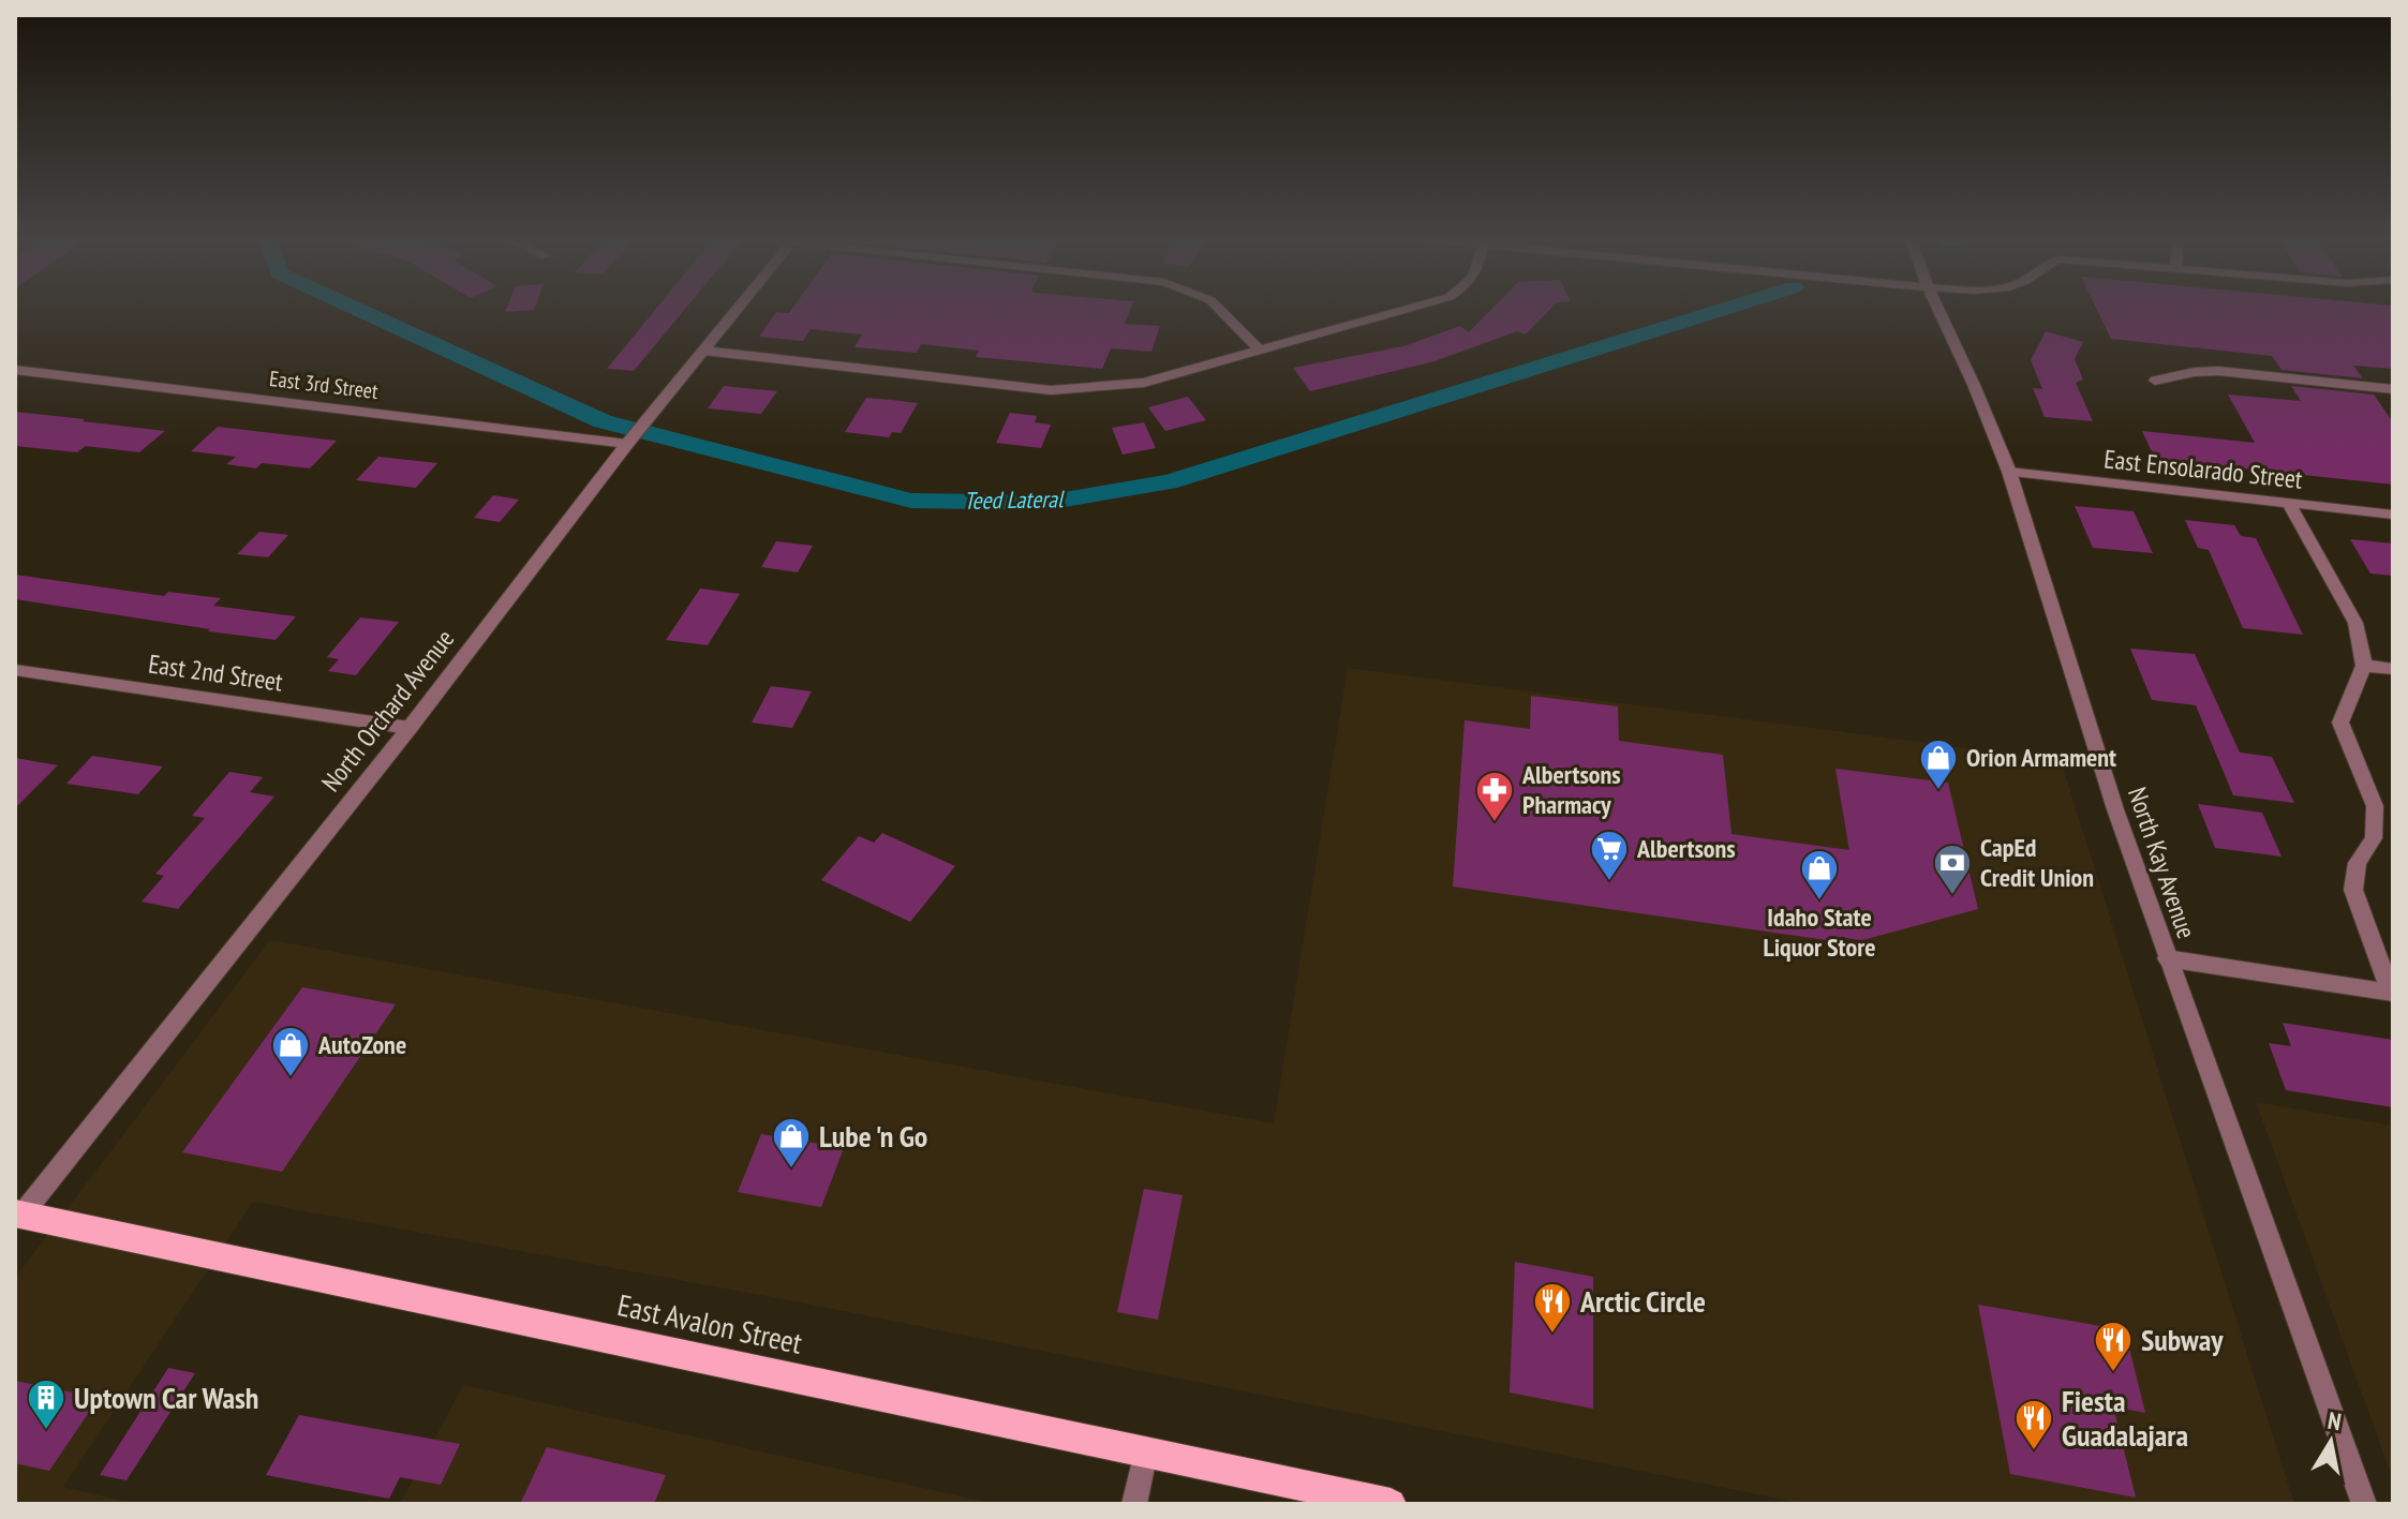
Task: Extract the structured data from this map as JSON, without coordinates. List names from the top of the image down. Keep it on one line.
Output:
{"streets":{"main road":["East Avalon Street"],"street":["East 3rd Street","East Ensolarado Street","East 2nd Street","North Orchard Avenue","North Kay Avenue"]},"crossings":[["East 3rd Street","North Orchard Avenue"],["East Ensolarado Street","North Kay Avenue"],["East 2nd Street","North Orchard Avenue"],["North Orchard Avenue","East Avalon Street"]],"water":["Teed Lateral"],"places":{"shop":["Orion Armament","Idaho State Liquor Store","AutoZone","Lube 'n Go"],"pharmacy":["Albertsons Pharmacy"],"supermarket":["Albertsons"],"bank":["CapEd Credit Union"],"restaurant":["Arctic Circle","Subway","Fiesta Guadalajara"],"building":["Uptown Car Wash"]},"north":"top"}
